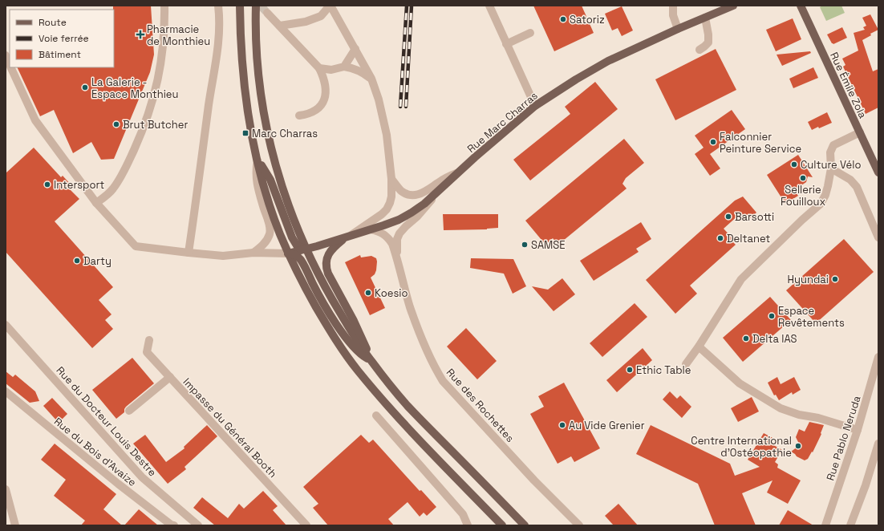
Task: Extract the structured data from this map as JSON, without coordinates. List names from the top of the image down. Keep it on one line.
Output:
{"streets":{"main road":["Rue Émile Zola","Rue Marc Charras"],"street":["Rue des Rochettes","Rue du Docteur Louis Destre","Impasse du Général Booth","Rue Pablo Neruda","Rue du Bois d'Avaize"]},"crossings":[["Rue Marc Charras","Rue des Rochettes"]],"places":{"other":["Satoriz","La Galerie - Espace Monthieu","Brut Butcher","Falconnier Peinture Service","Culture Vélo","Sellerie Fouilloux","Intersport","Barsotti","Deltanet","SAMSE","Darty","Hyundai","Koesio","Espace Revêtements","Delta IAS","Ethic Table","Au Vide Grenier","Centre International d'Ostéopathie"],"health":["Pharmacie de Monthieu"],"transit":["Marc Charras"]},"legend":["Route","Voie ferrée","Bâtiment"]}
